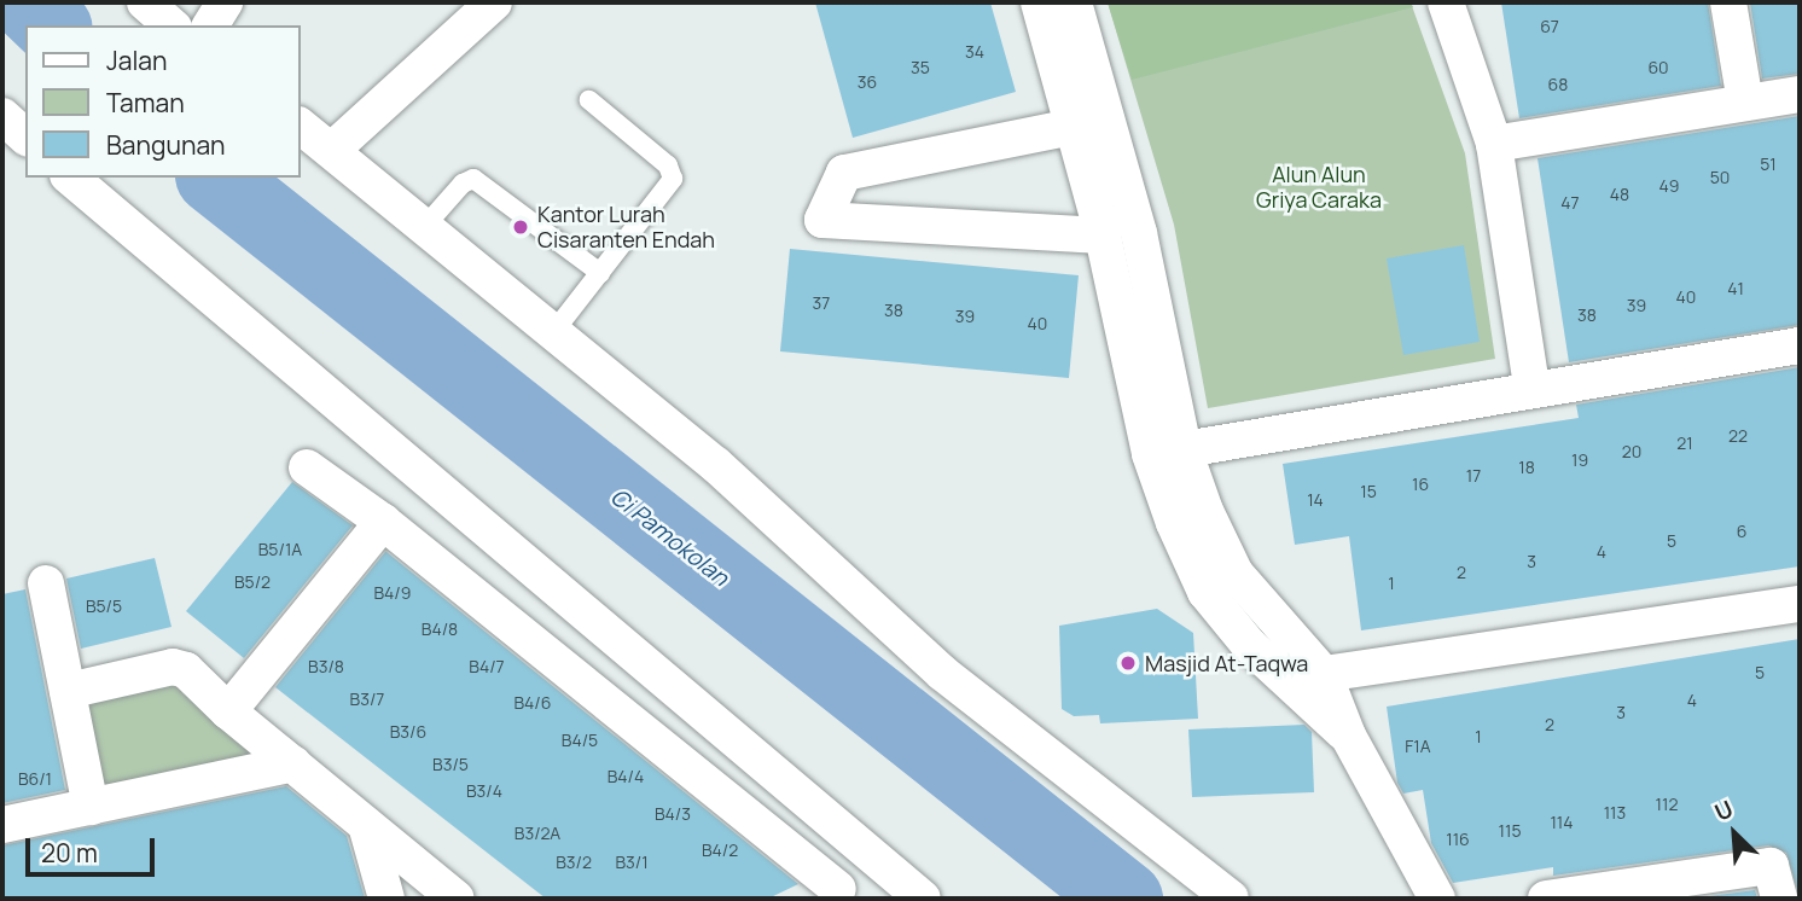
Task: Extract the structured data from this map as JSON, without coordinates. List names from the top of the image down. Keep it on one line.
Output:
{"water":["Ci Pamokolan"],"parks":["Alun Alun Griya Caraka"],"places":["Kantor Lurah Cisaranten Endah","Masjid At-Taqwa"],"house_numbers":["67","34","35","60","36","68","51","50","49","48","47","41","40","37","39","38","38","39","40","22","21","20","19","18","17","16","15","14","6","5","B5/1A","4","3","2","B5/2","1","B4/9","B5/5","B4/8","B3/8","B4/7","5","B3/7","4","B4/6","3","2","B3/6","1","B4/5","F1A","B3/5","B4/4","B6/1","B3/4","112","113","B4/3","114","115","B3/2A","116","B4/2","B3/2","B3/1"],"legend":["Jalan","Taman","Bangunan"],"scale_bar":"20 m","north":"top left"}
